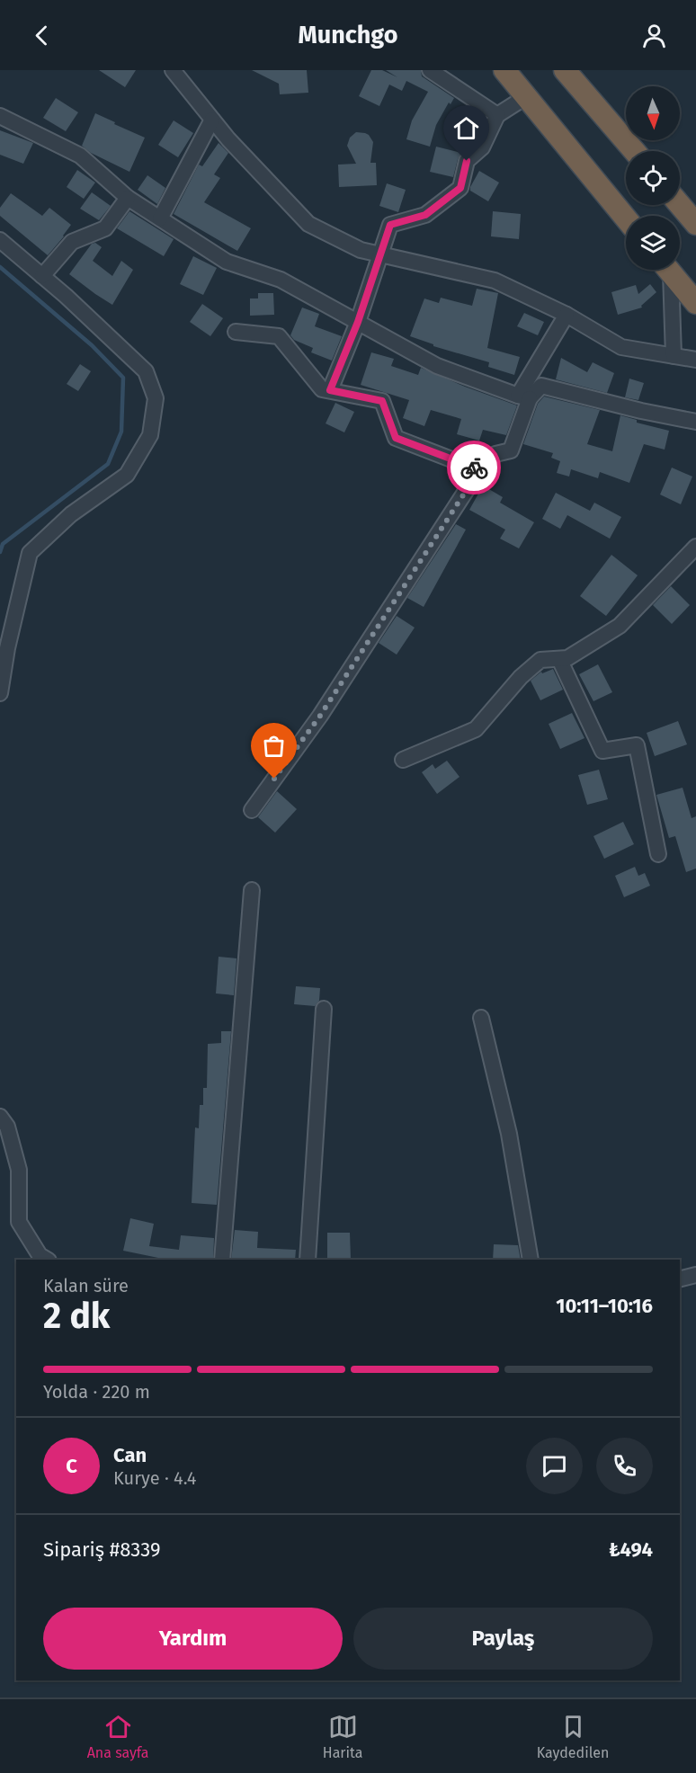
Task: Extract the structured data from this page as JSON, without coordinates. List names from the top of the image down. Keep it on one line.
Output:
{"north":"bottom","page":{"header":"Munchgo","heading":["2 dk","Kalan süre","10:11–10:16"],"panel":["Can","Kurye · 4.4","Sipariş #8339","₺494"],"bar":"Yolda · 220 m","round":"C","buttons":["Yardım","Paylaş"],"tabs":["Ana sayfa","Harita","Kaydedilen"]}}
